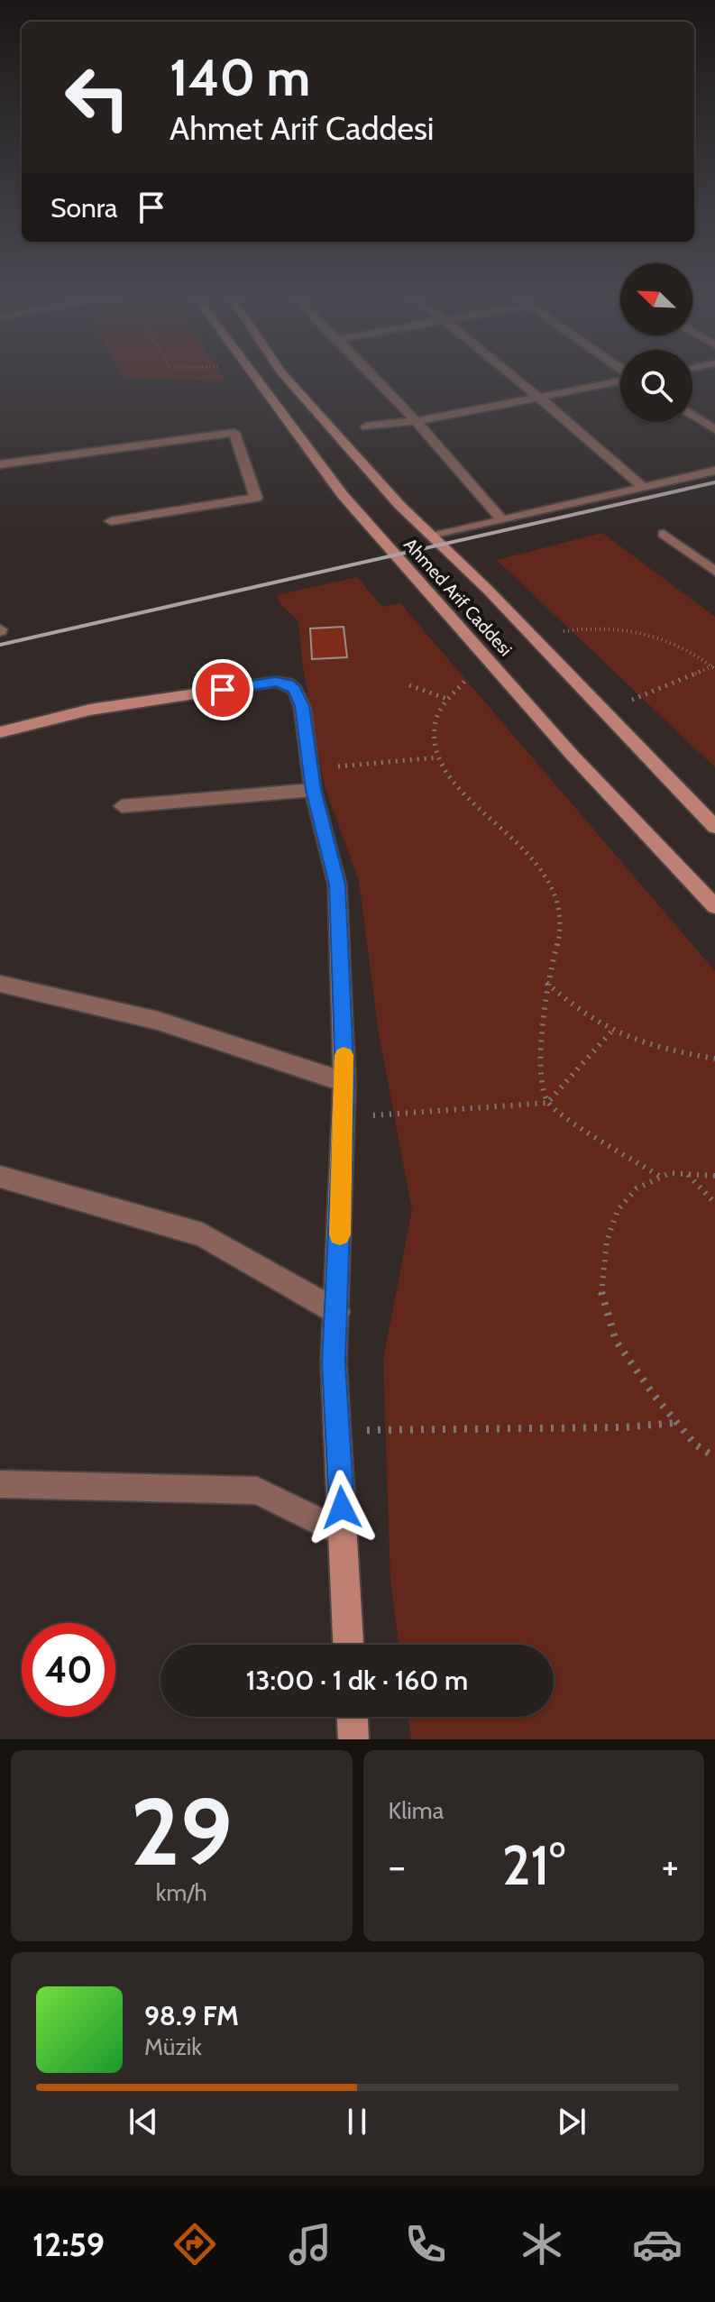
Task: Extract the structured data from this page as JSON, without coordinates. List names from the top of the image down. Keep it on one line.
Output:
{"streets":{"street":["Ahmed Arif Caddesi"]},"north":"top left","page":{"turn":["140 m","Ahmet Arif Caddesi"],"then":"Sonra","limit":"40","trip":"13:00 · 1 dk · 160 m","tile":[["29","km/h"],"Klima"],"heat":["−","21°","+"],"song":["98.9 FM","Müzik"],"tabs":"12:59"}}
